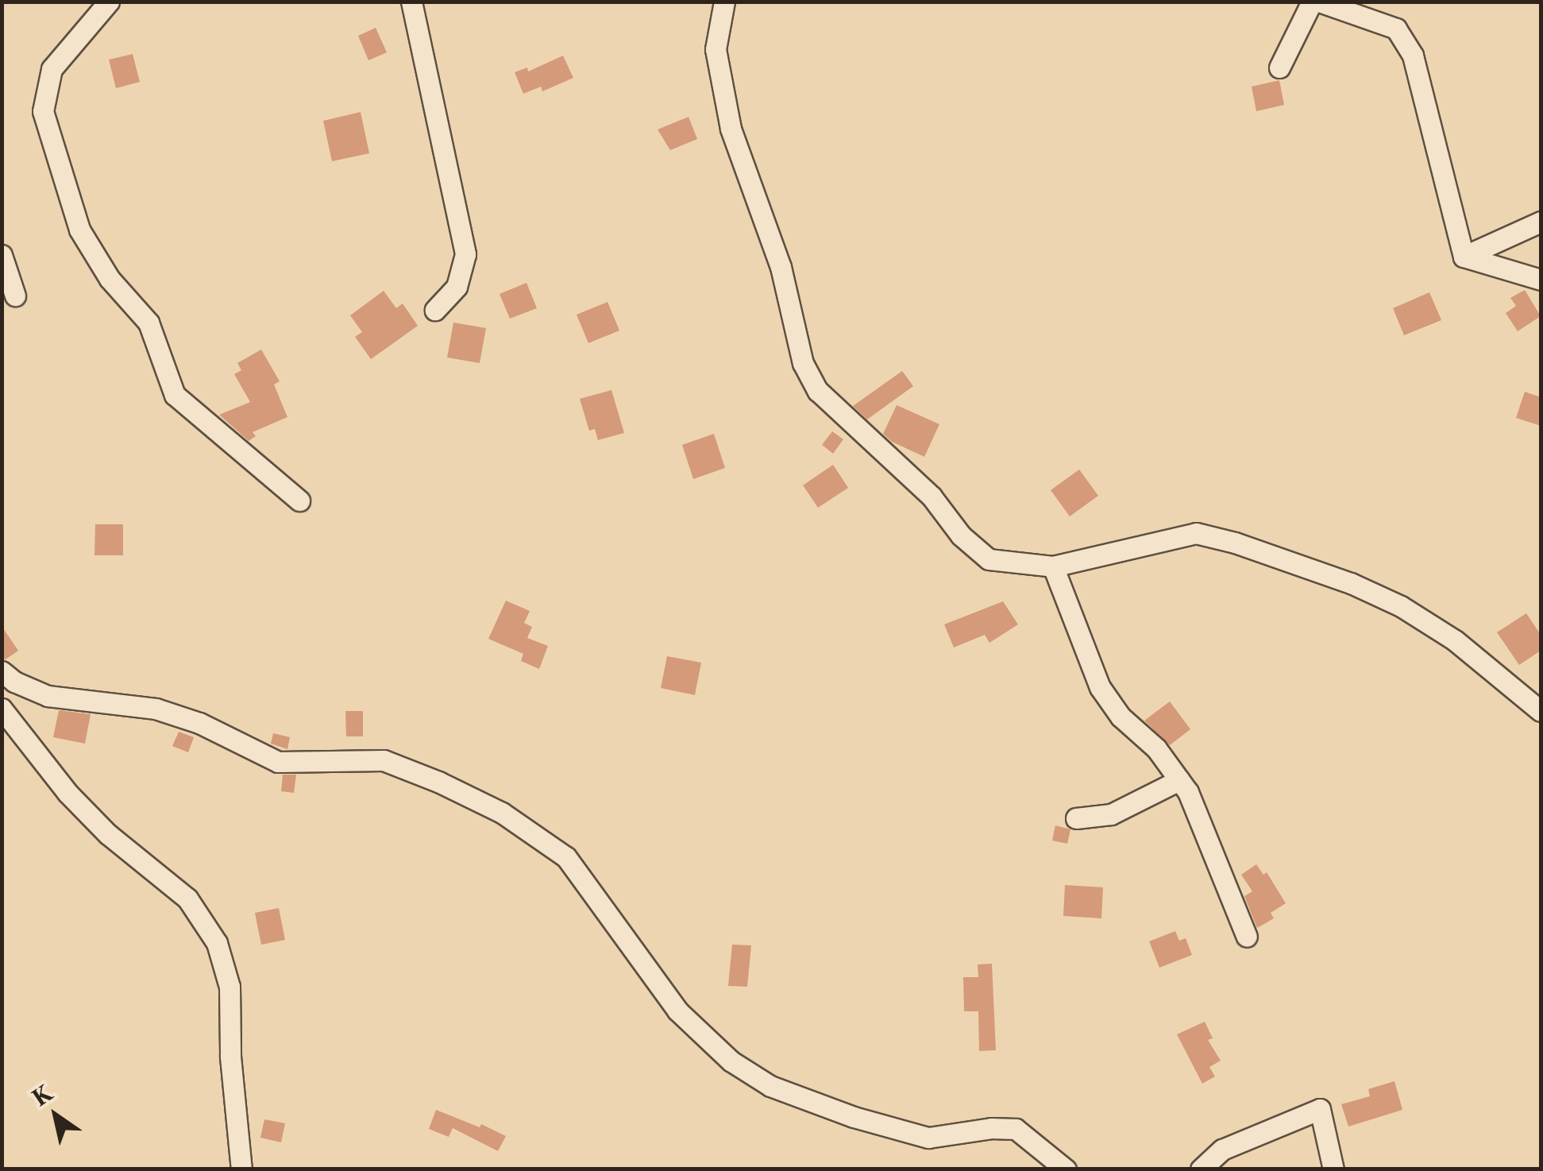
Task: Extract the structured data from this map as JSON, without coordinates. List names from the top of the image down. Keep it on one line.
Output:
{"north":"top left"}
